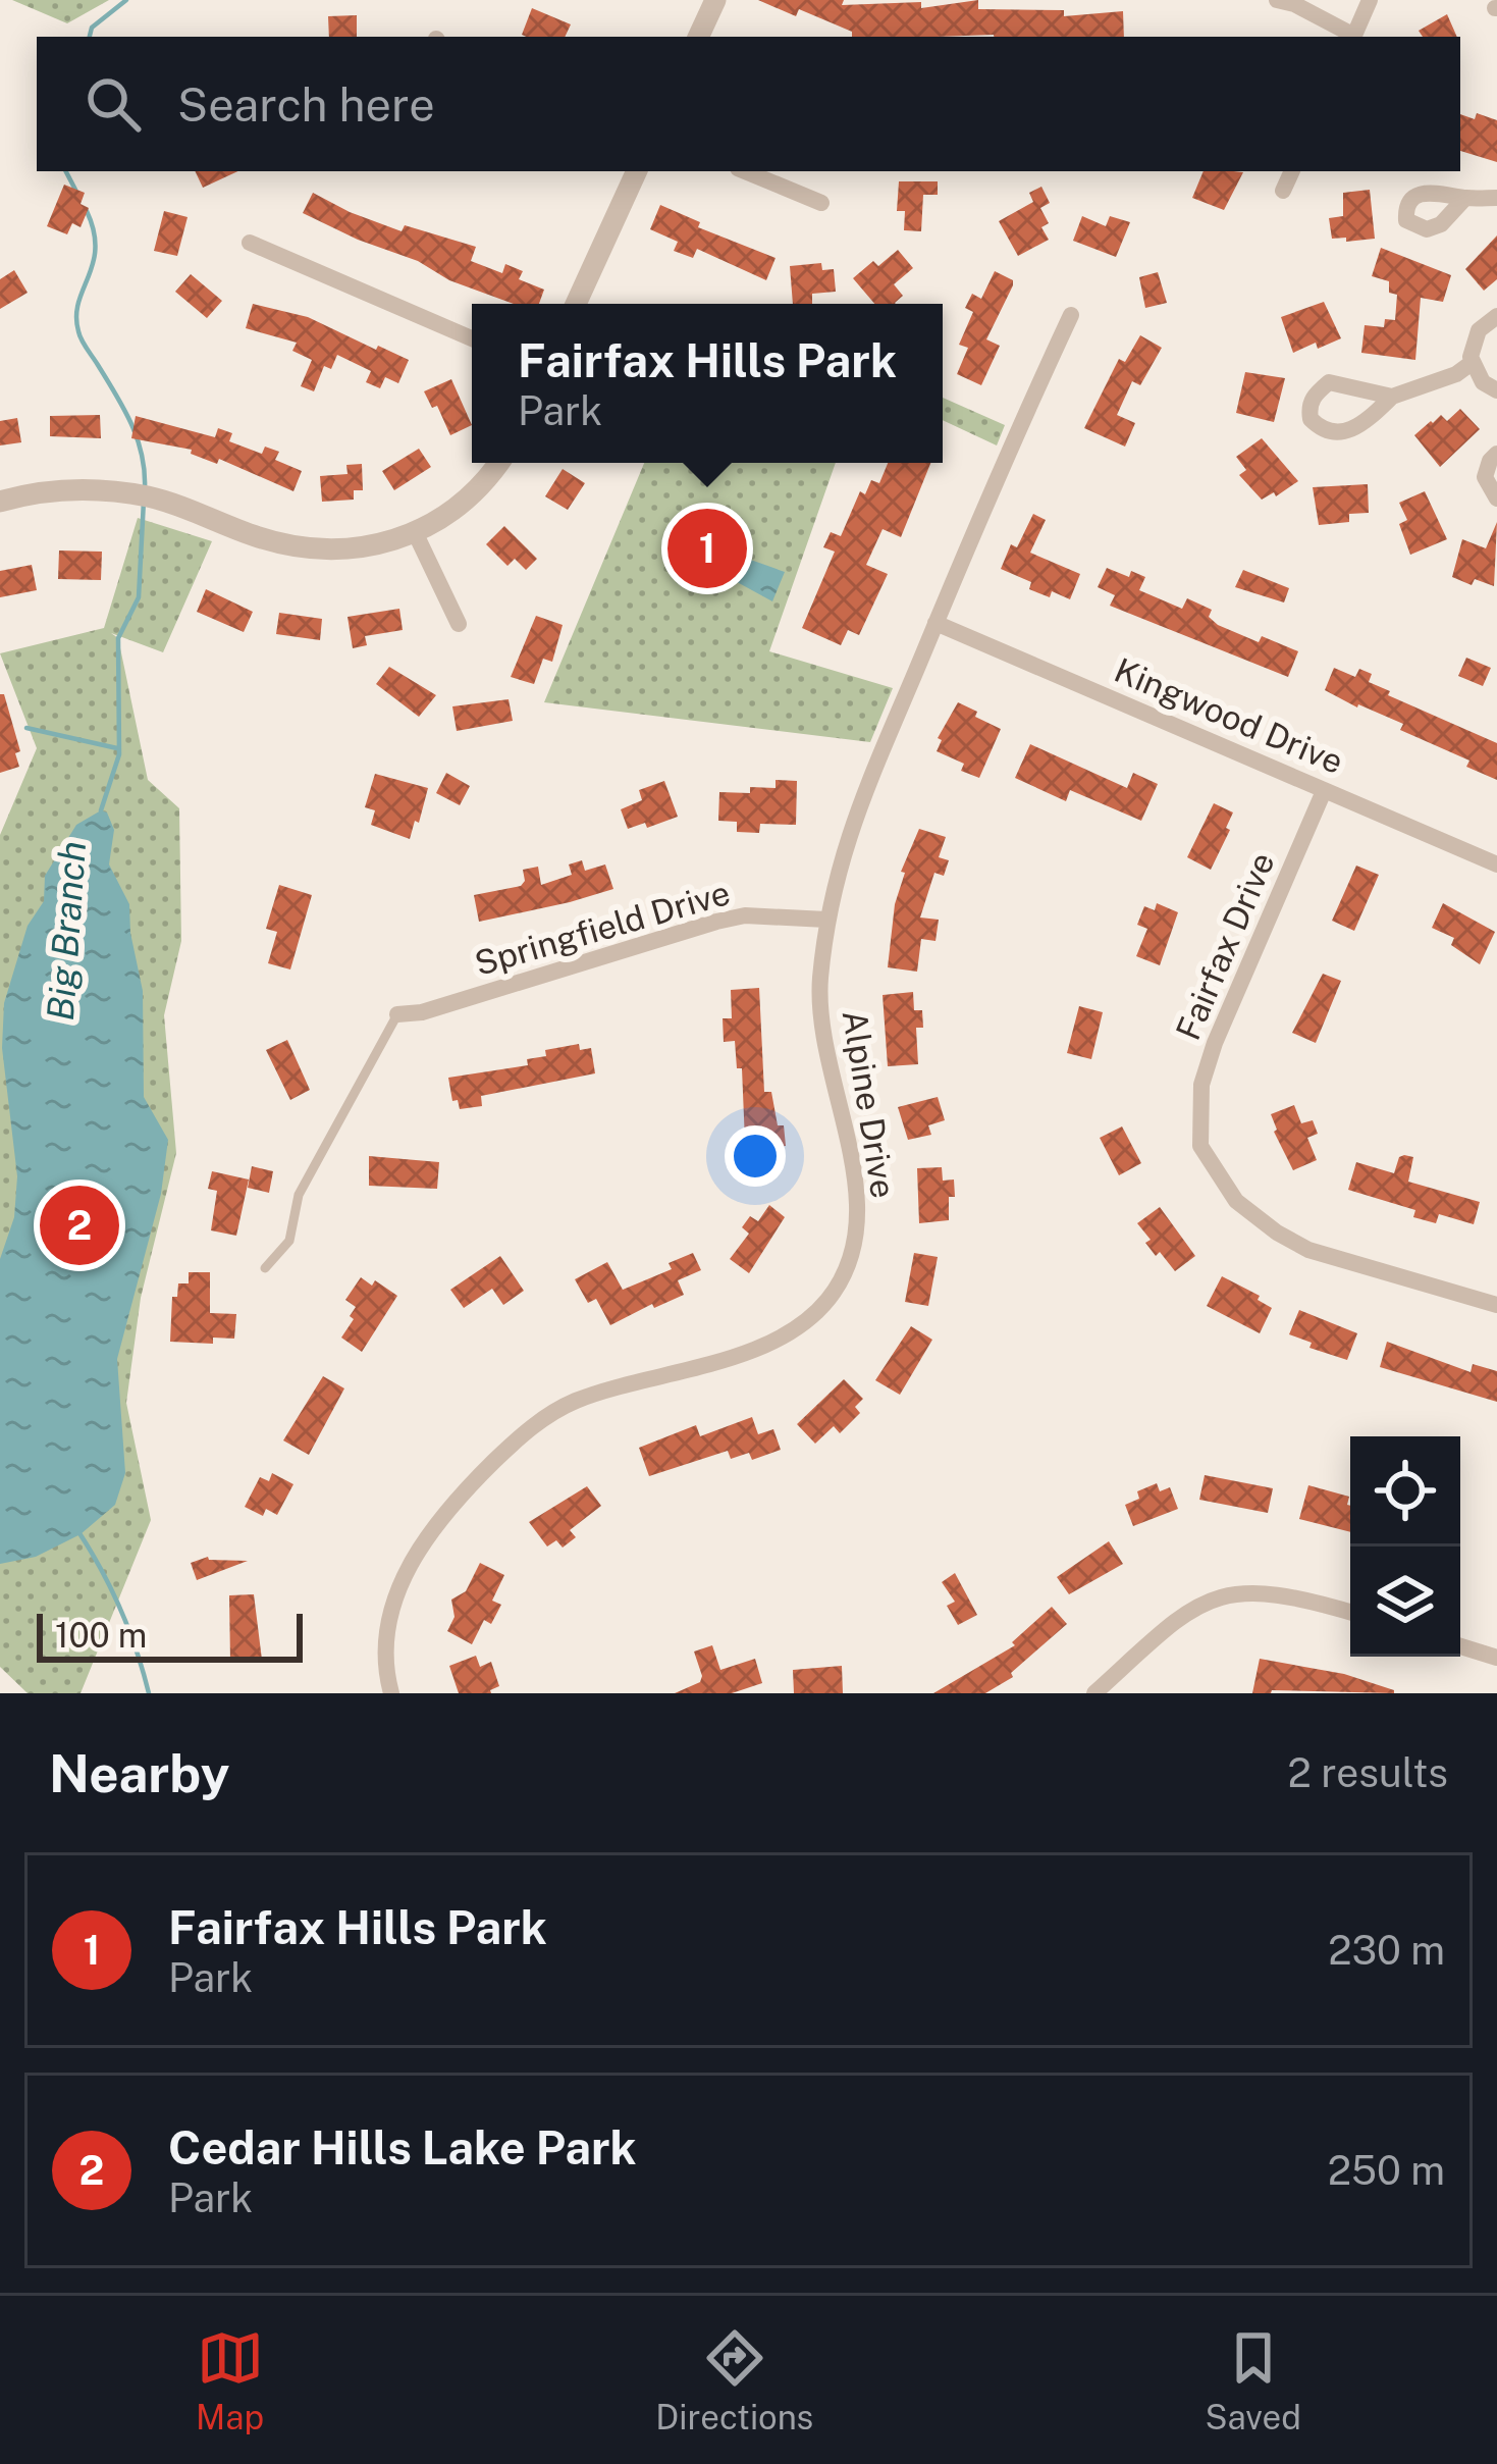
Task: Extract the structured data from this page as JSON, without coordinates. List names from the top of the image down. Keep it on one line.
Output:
{"streets":{"street":["Kingwood Drive","Springfield Drive","Fairfax Drive","Alpine Drive"]},"crossings":[["Kingwood Drive","Fairfax Drive"],["Kingwood Drive","Alpine Drive"],["Springfield Drive","Alpine Drive"]],"water":["Big Branch"],"scale_bar":"100 m","page":{"search":"Search here","popup":["Fairfax Hills Park","Park"],"pins":["1","2"],"scale":"100 m","heading":["Nearby","2 results"],"list":[{"mark":"1","name":"Fairfax Hills Park","note":"Park","value":"230 m"},{"mark":"2","name":"Cedar Hills Lake Park","note":"Park","value":"250 m"}],"nav":["Map","Directions","Saved"]}}
